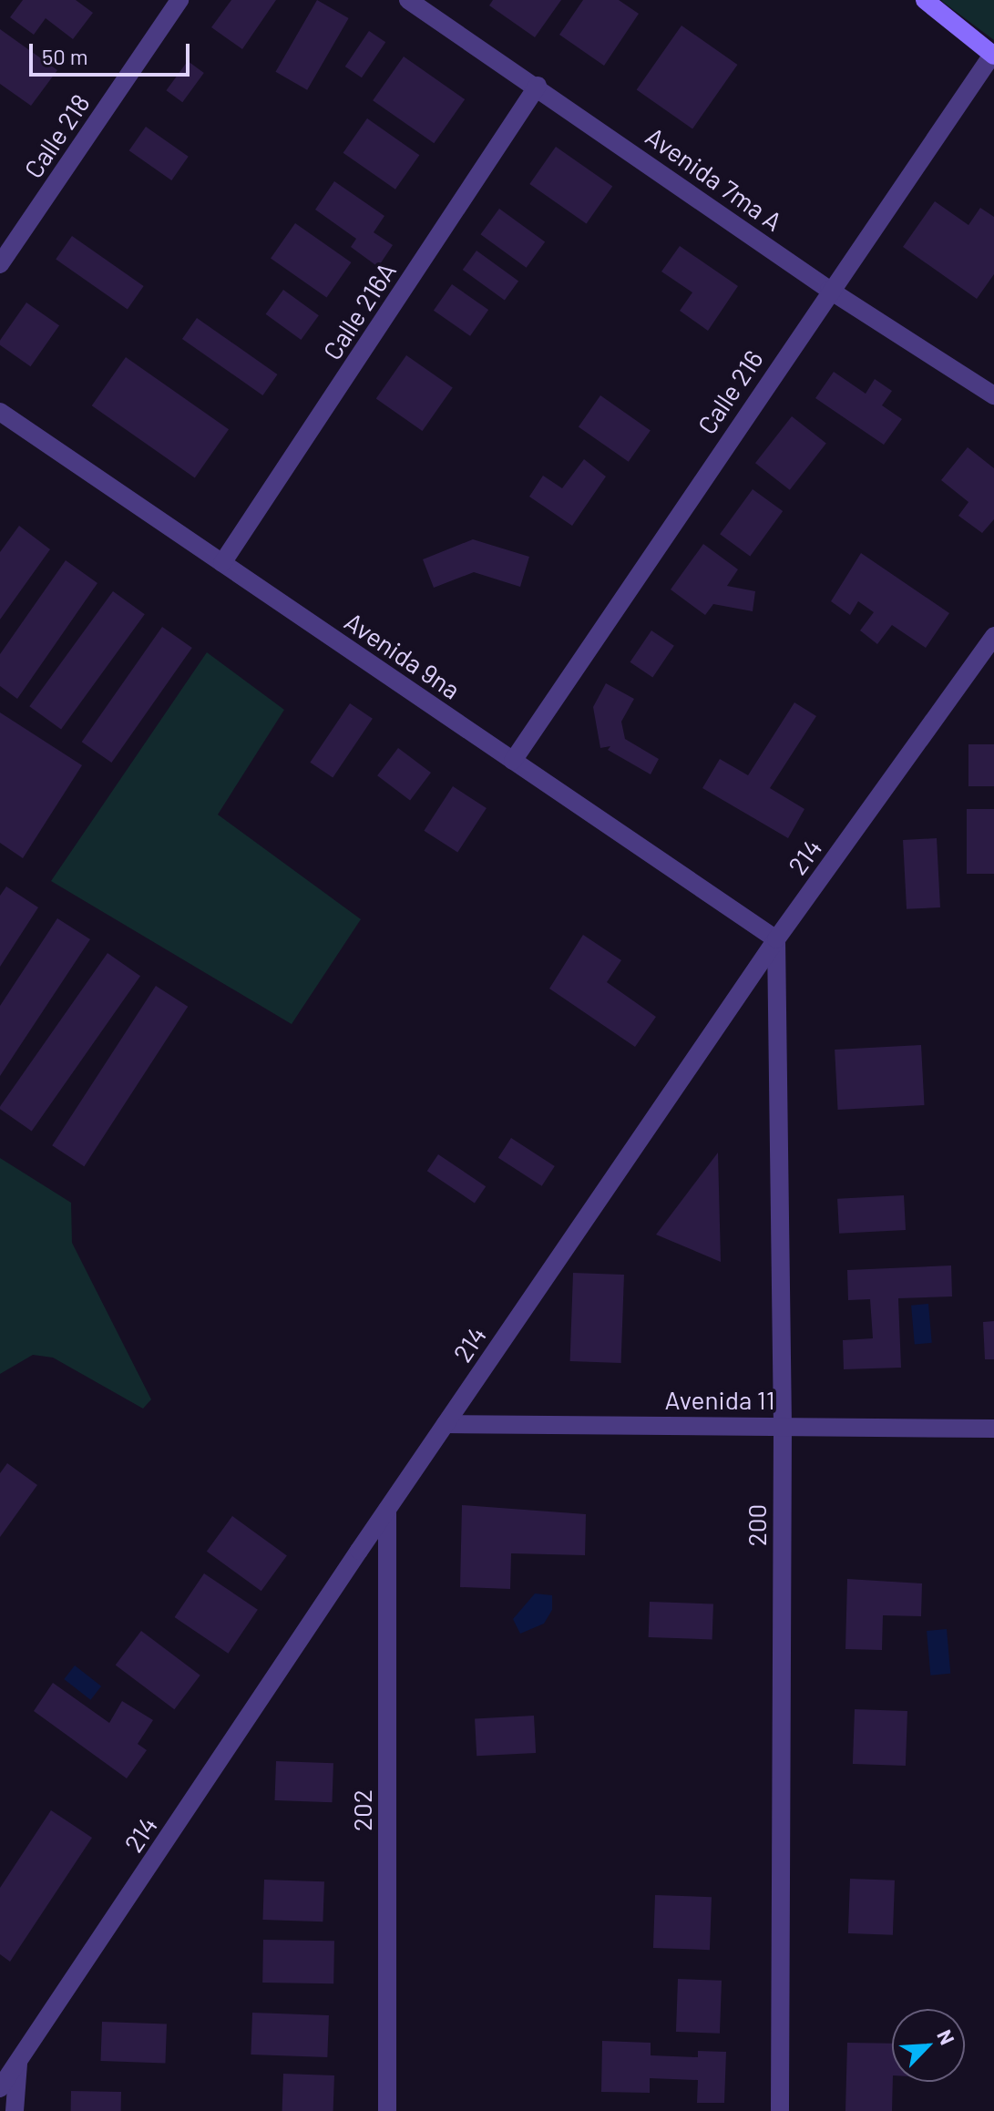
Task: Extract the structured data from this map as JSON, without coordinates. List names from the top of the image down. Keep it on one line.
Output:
{"streets":{"street":["Calle 218","Avenida 7ma A","Calle 216A","Calle 216","Avenida 9na","214","Avenida 11","200","202"]},"crossings":[["Avenida 7ma A","Calle 216A"],["Avenida 7ma A","Calle 216"],["Calle 216A","Avenida 9na"],["Calle 216","Avenida 9na"],["Avenida 9na","214"],["Avenida 9na","200"],["214","Avenida 11"],["214","200"],["214","202"],["Avenida 11","200"]],"scale_bar":"50 m","north":"top right"}
